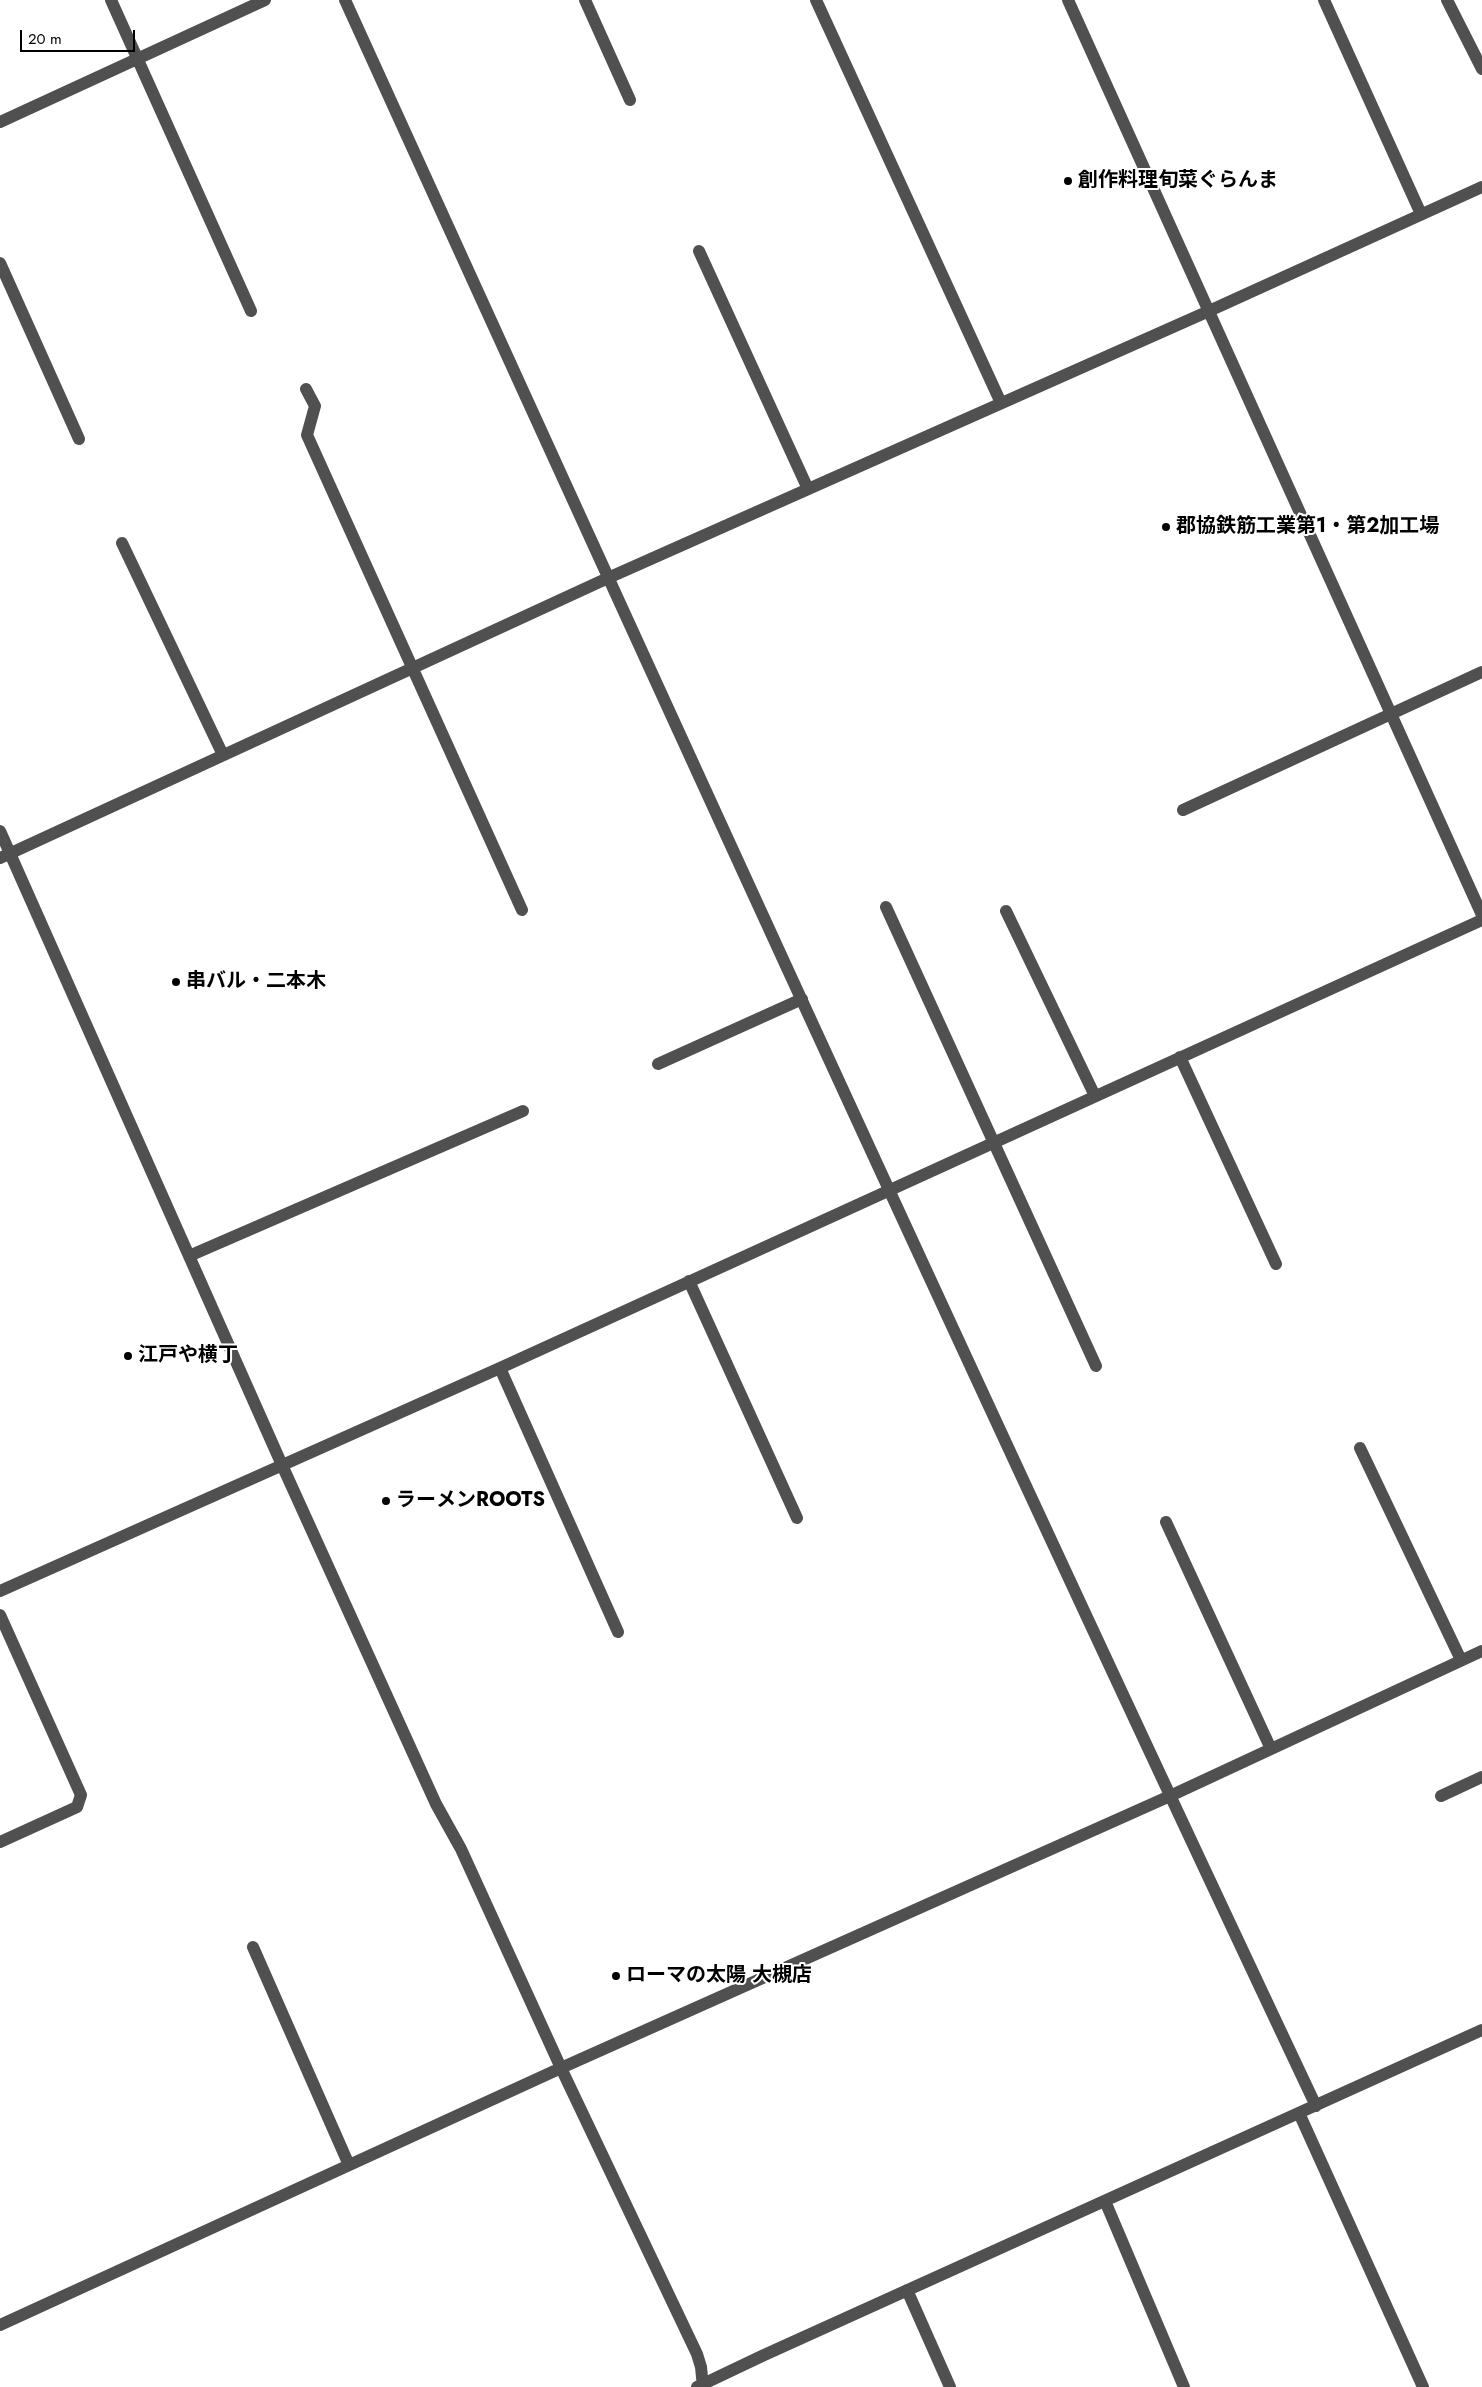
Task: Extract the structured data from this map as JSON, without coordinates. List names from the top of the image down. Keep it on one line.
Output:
{"places":["創作料理旬菜ぐらんま","郡協鉄筋工業第1・第2加工場","串バル・二本木","江戸や横丁","ラーメンROOTS","ローマの太陽 大槻店"],"scale_bar":"20 m"}
